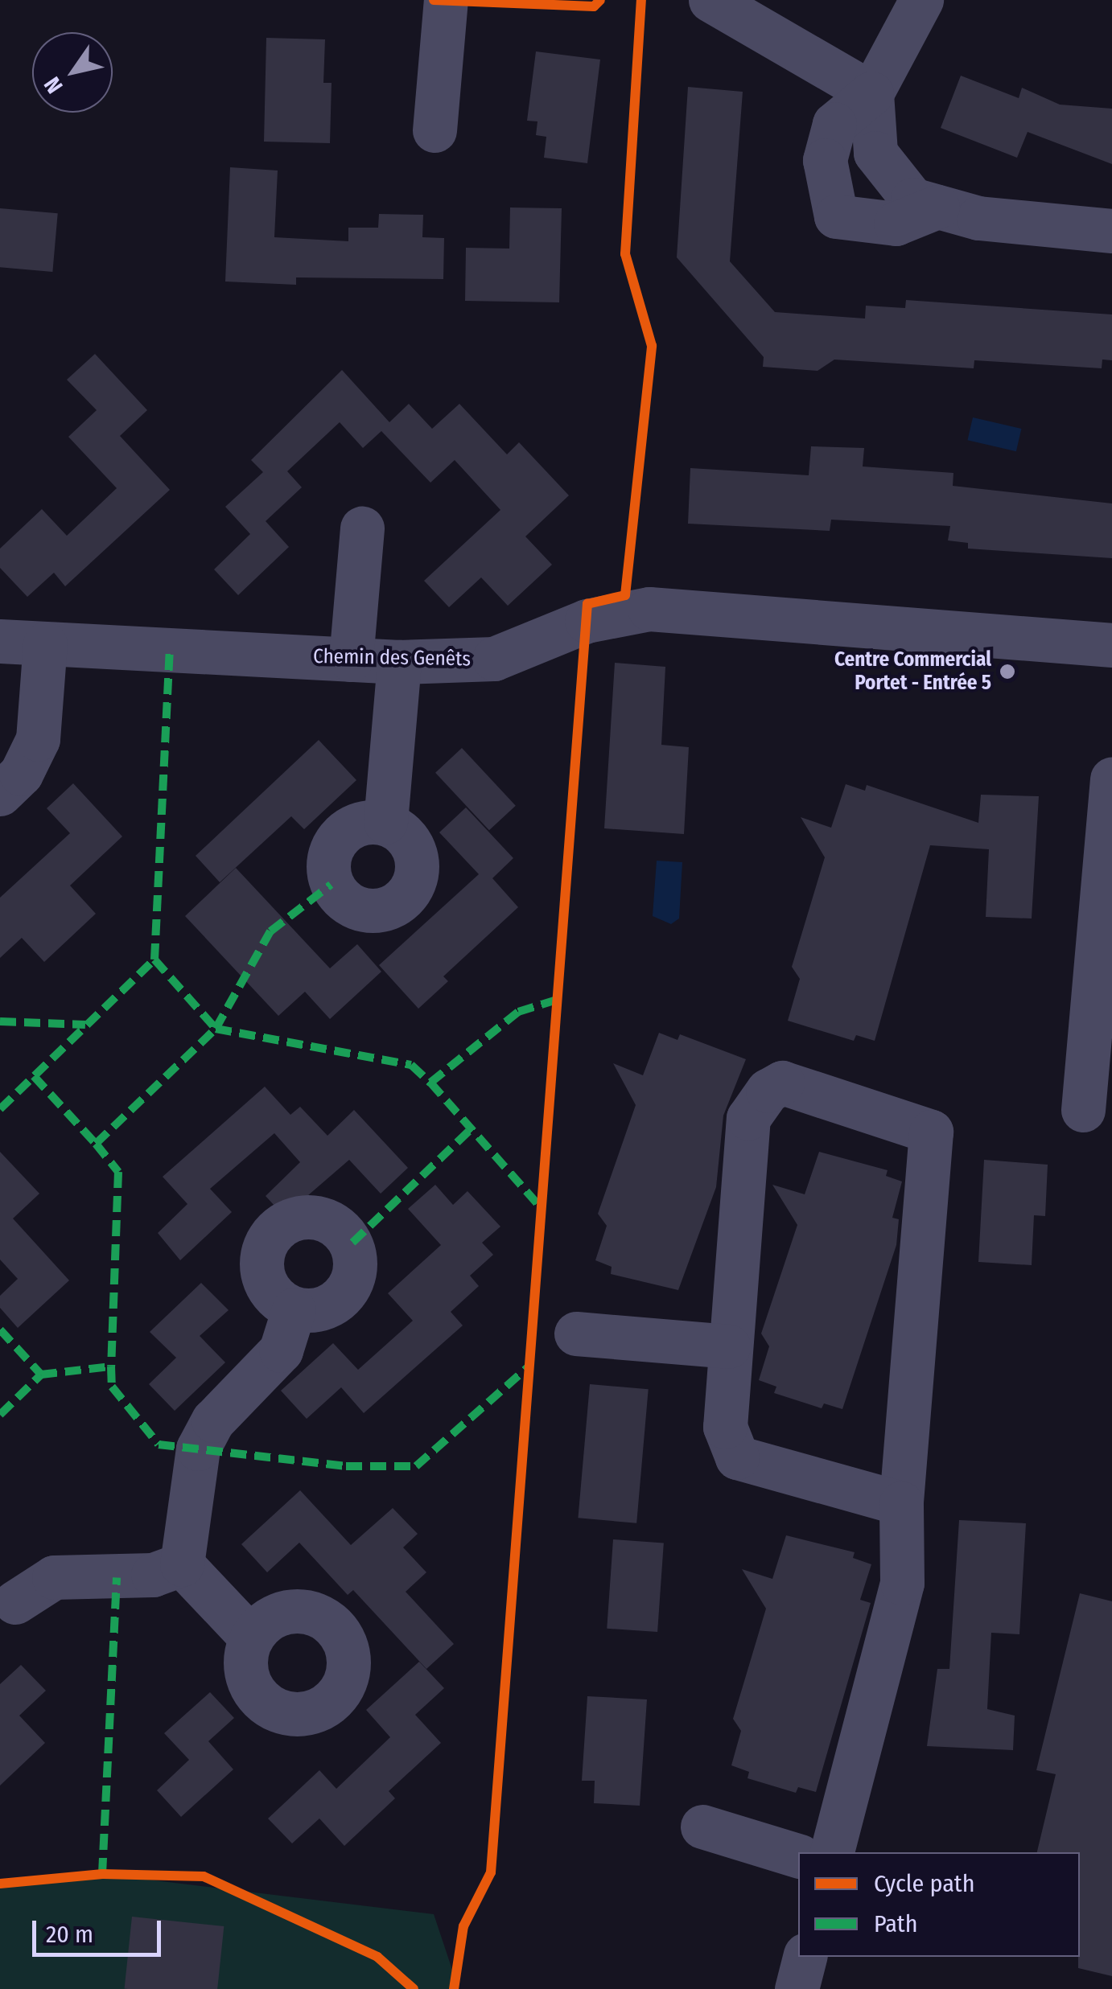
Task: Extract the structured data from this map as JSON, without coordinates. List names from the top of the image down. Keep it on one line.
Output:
{"streets":{"street":["Chemin des Genêts"]},"places":["Centre Commercial Portet - Entrée 5"],"legend":["Cycle path","Path"],"scale_bar":"20 m","north":"bottom left"}
